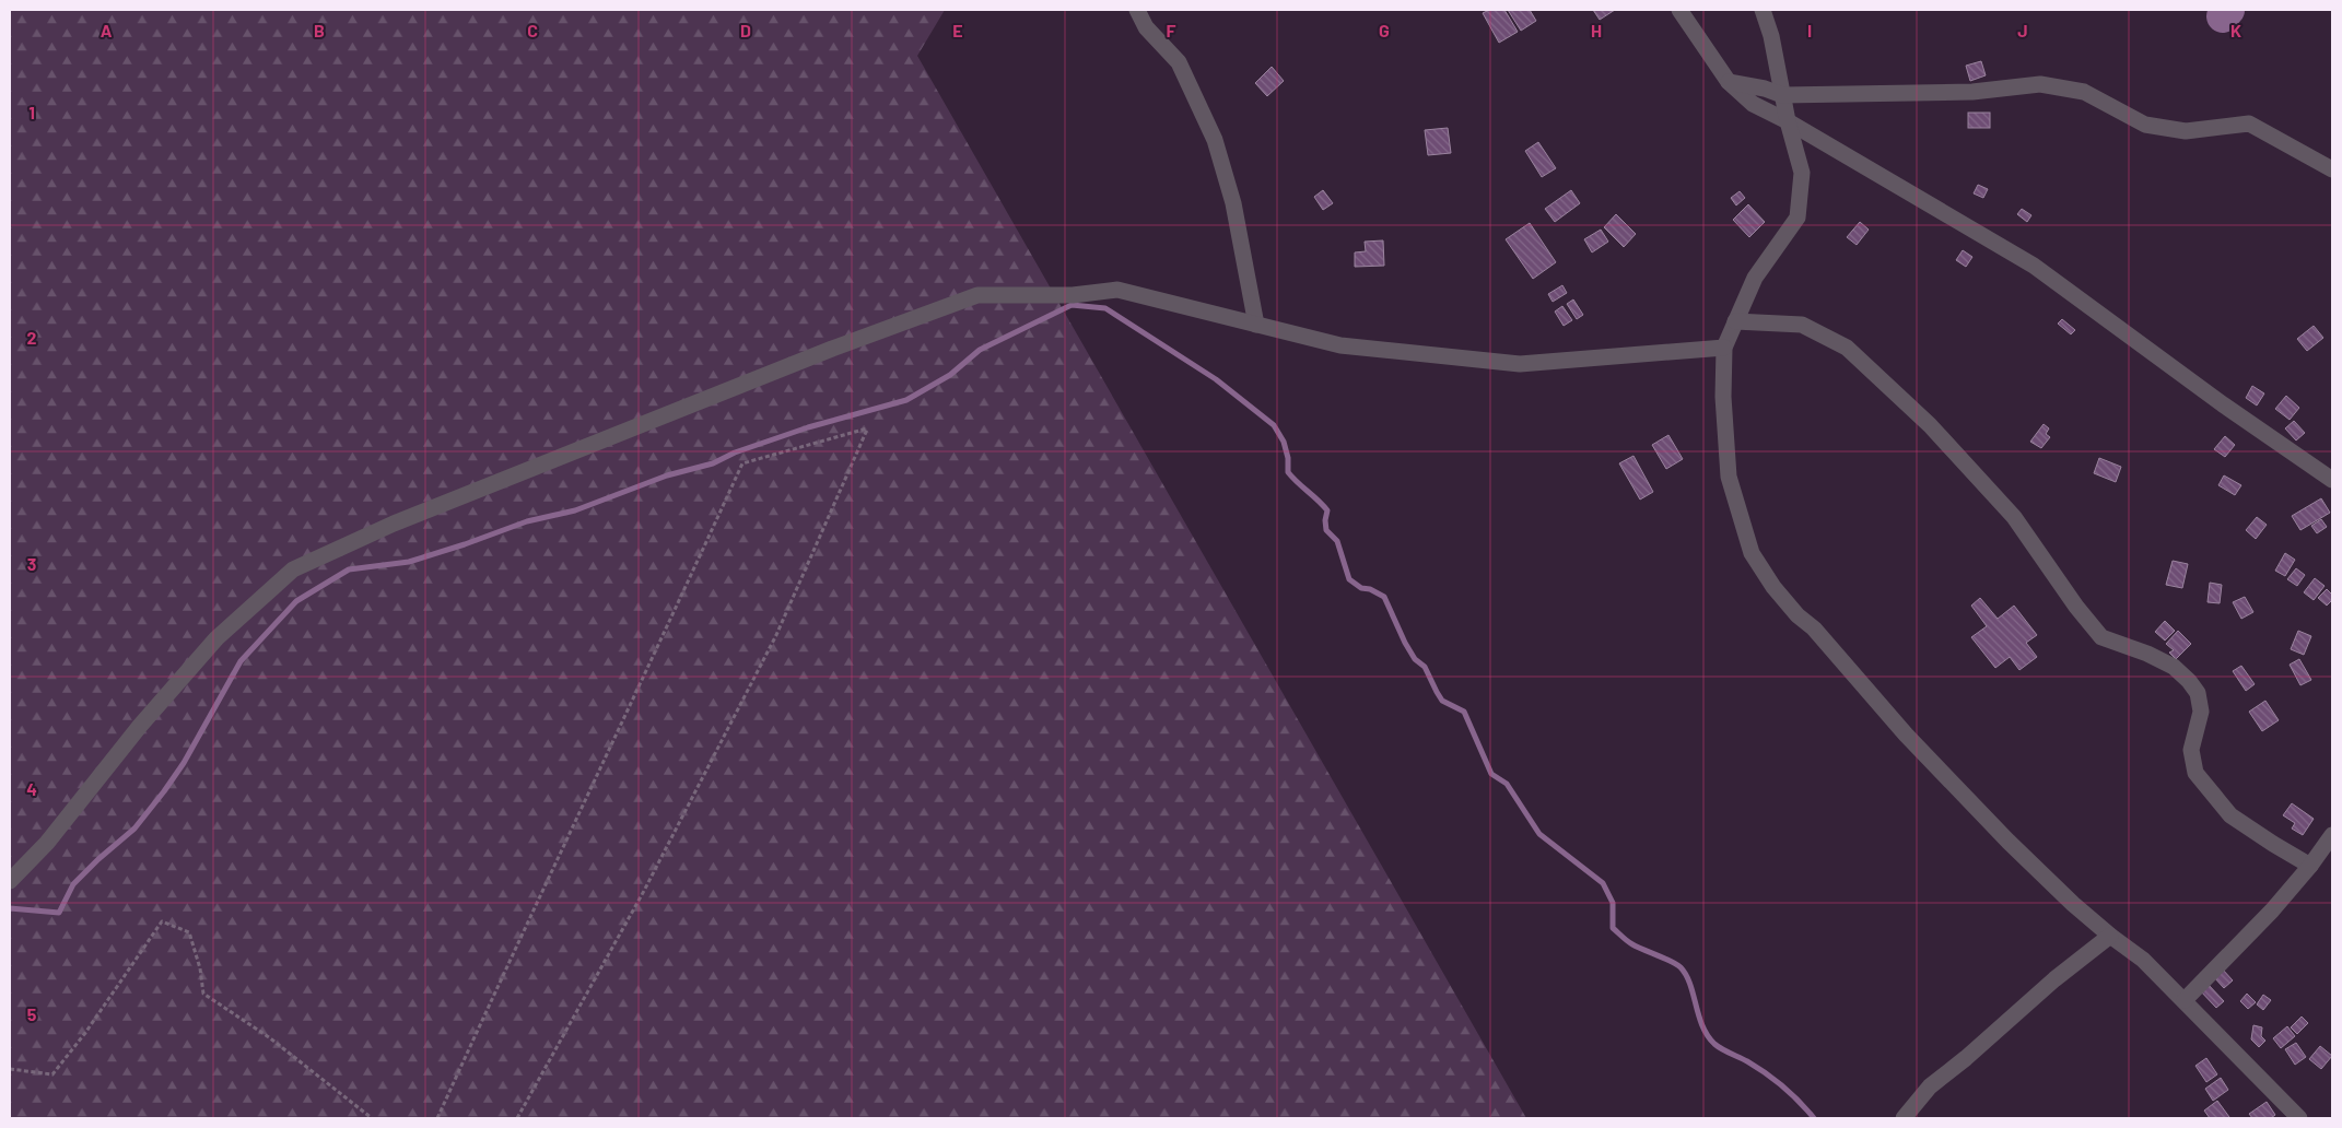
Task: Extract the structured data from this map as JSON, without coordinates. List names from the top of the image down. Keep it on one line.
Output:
{"grid":{"columns":["A","B","C","D","E","F","G","H","I","J","K"],"rows":["1","2","3","4","5"]}}
